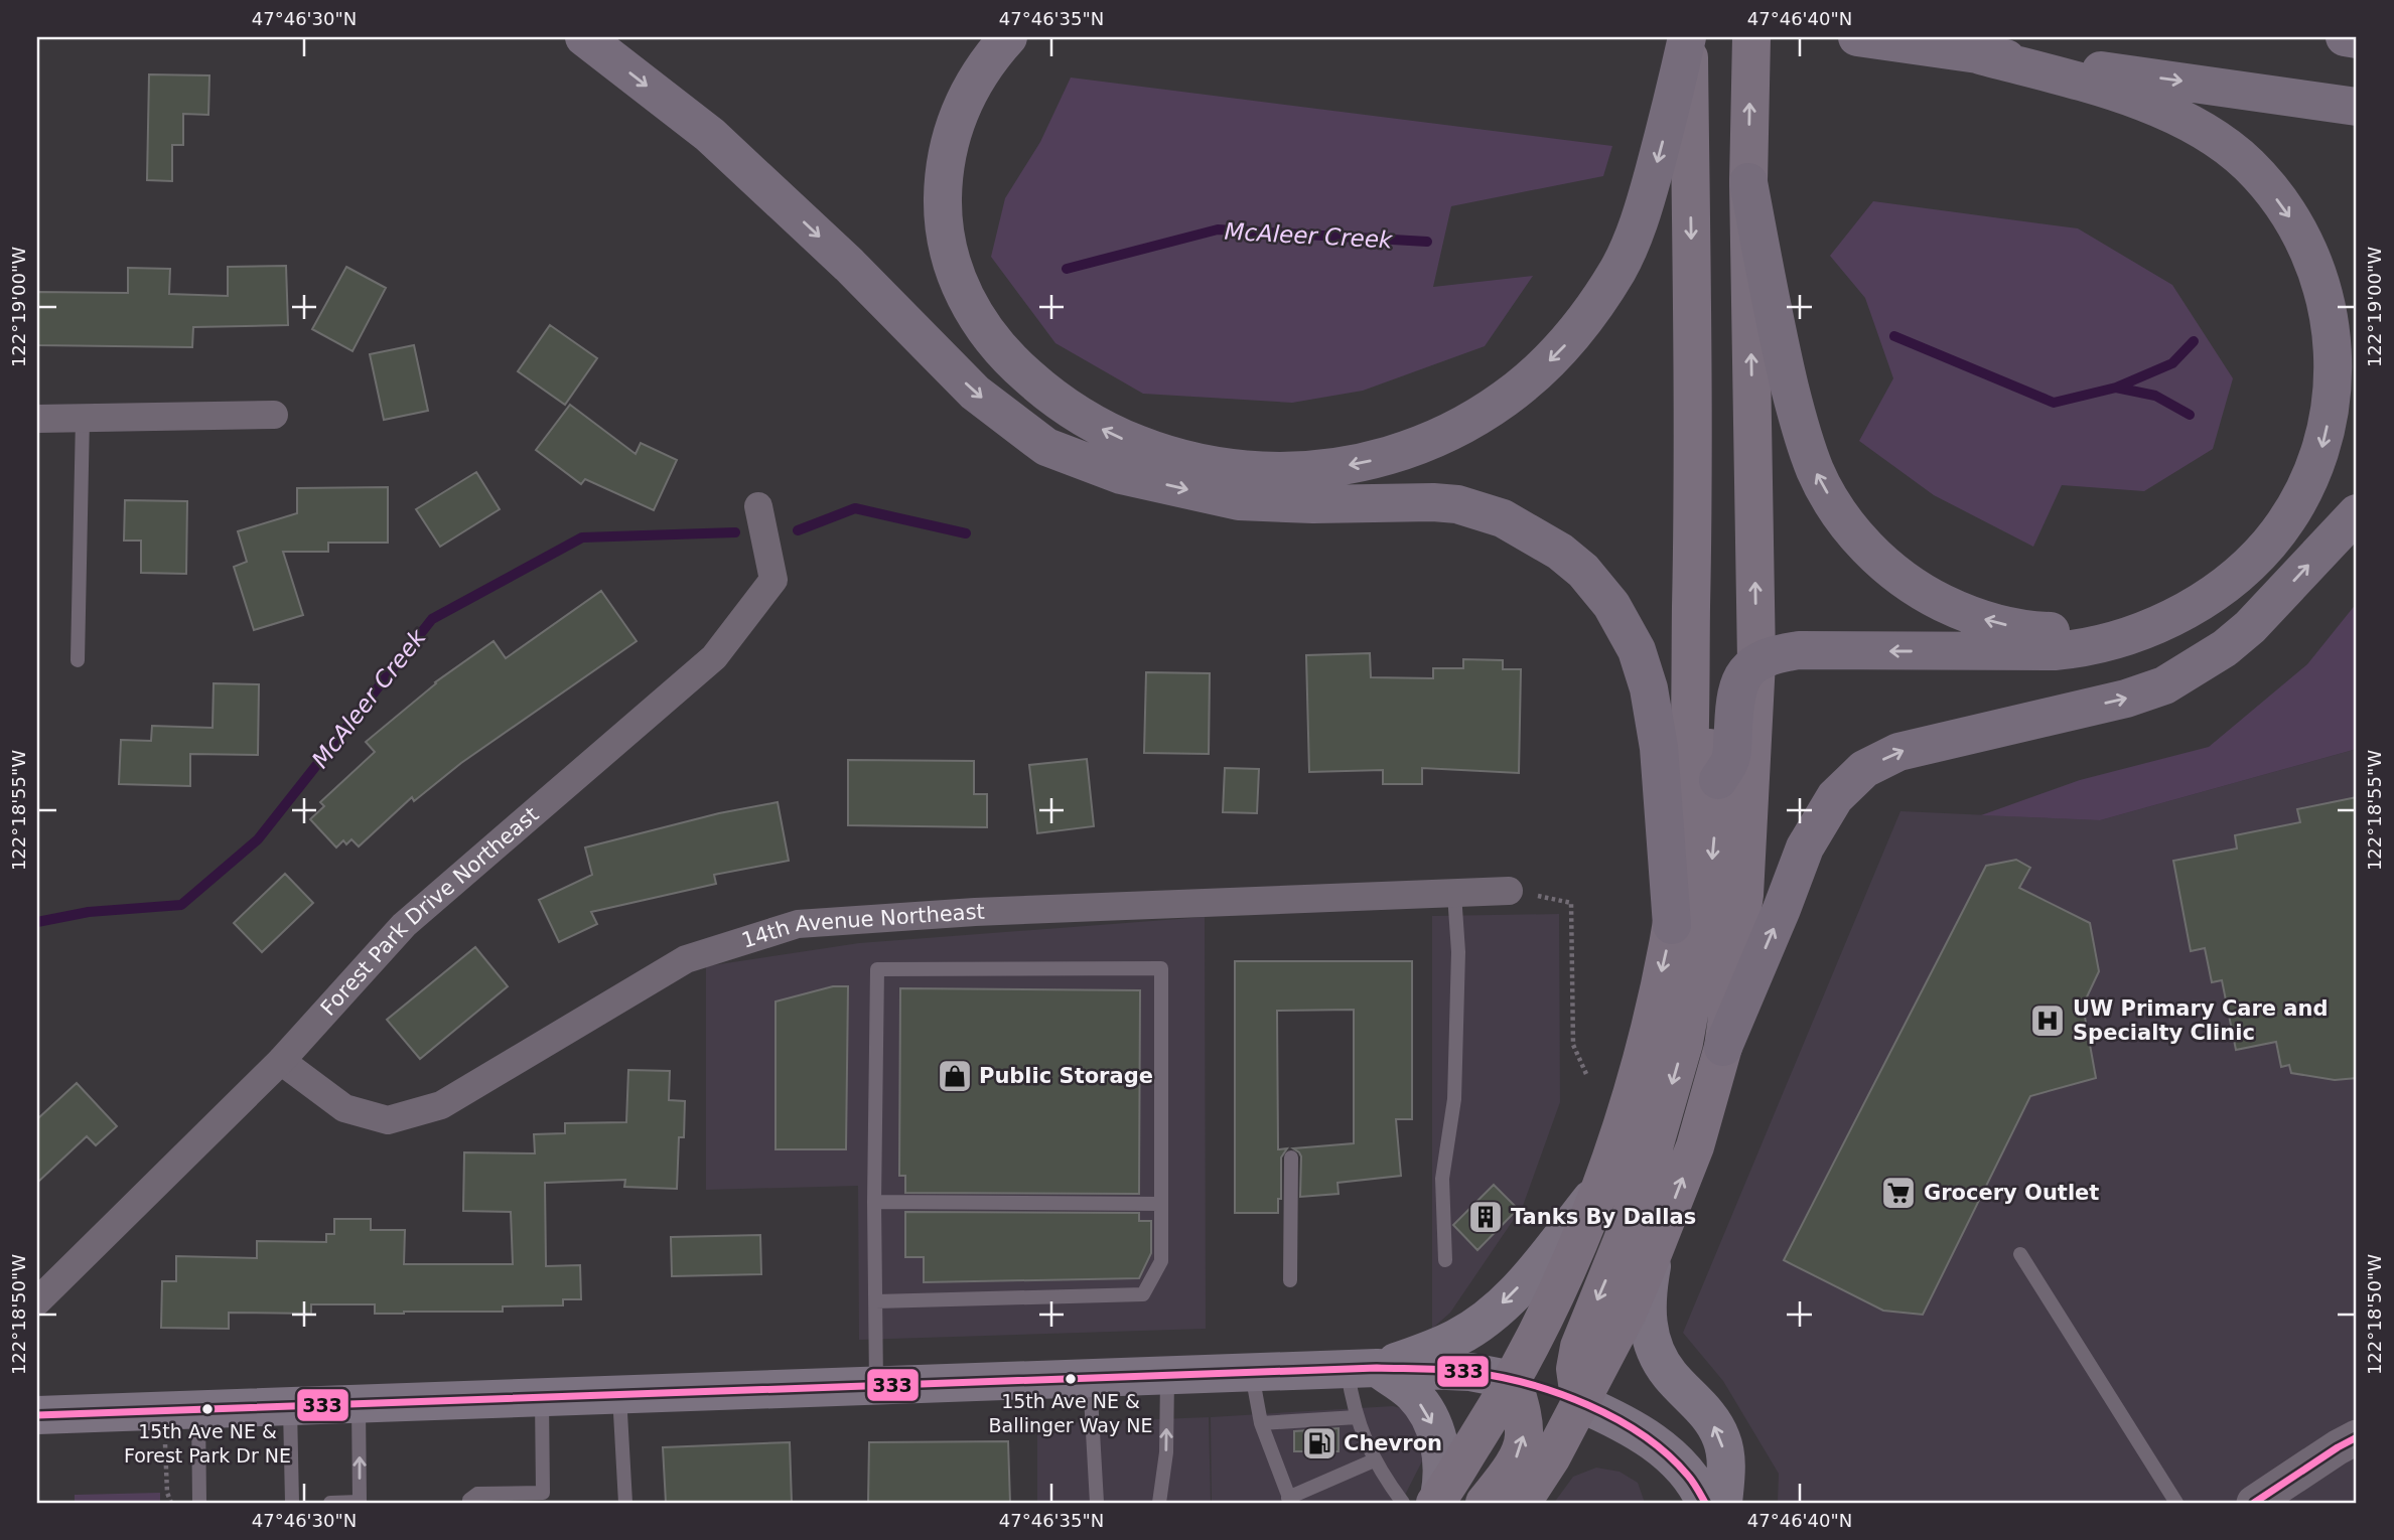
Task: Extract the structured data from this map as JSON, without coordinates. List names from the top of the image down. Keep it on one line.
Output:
{"streets":{"street":["Forest Park Drive Northeast","14th Avenue Northeast"]},"crossings":[["Forest Park Drive Northeast","14th Avenue Northeast"]],"water":["McAleer Creek"],"places":{"hospital":["UW Primary Care and Specialty Clinic"],"shop":["Public Storage"],"supermarket":["Grocery Outlet"],"building":["Tanks By Dallas"],"other":["15th Ave NE & Ballinger Way NE","15th Ave NE & Forest Park Dr NE"],"fuel station":["Chevron"]},"lines":["transit line 333"],"coordinates":["47°46'30\"N","47°46'35\"N","47°46'40\"N","122°19'00\"W","122°18'55\"W","122°18'50\"W"]}
